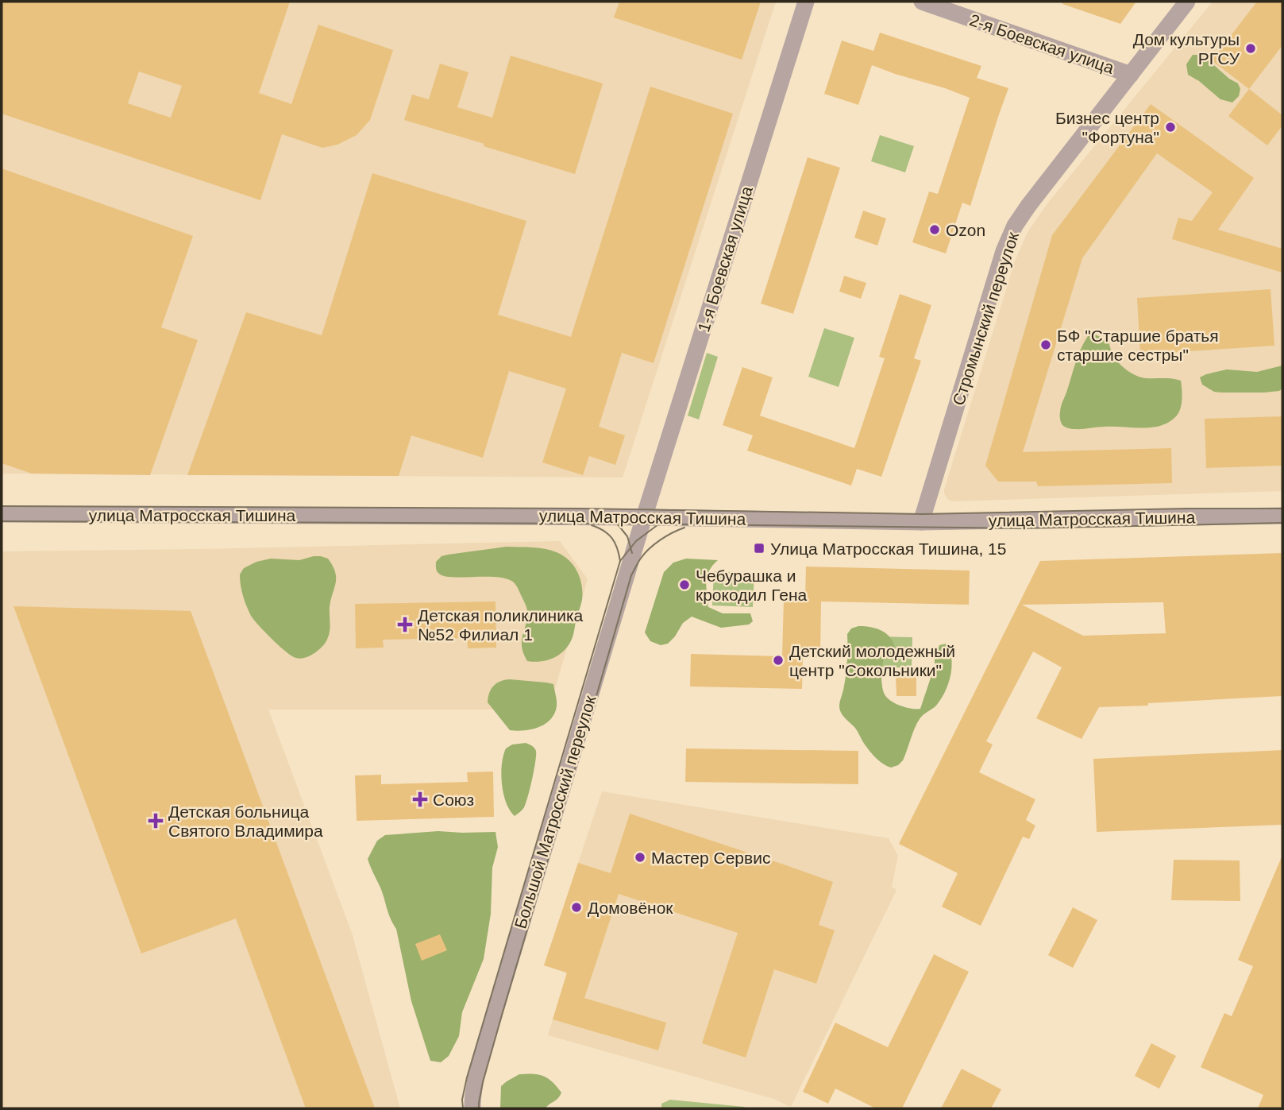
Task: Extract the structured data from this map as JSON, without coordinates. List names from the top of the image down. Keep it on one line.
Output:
{"streets":{"street":["2-я Боевская улица","1-я Боевская улица","Стромынский переулок","улица Матросская Тишина","Большой Матросский переулок"]},"crossings":[["2-я Боевская улица","Стромынский переулок"],["1-я Боевская улица","улица Матросская Тишина"],["1-я Боевская улица","Большой Матросский переулок"],["Стромынский переулок","улица Матросская Тишина"],["улица Матросская Тишина","Большой Матросский переулок"]],"places":{"other":["Дом культуры РГСУ","Бизнес центр \"Фортуна\"","Ozon","БФ \"Старшие братья старшие сестры\"","Чебурашка и крокодил Гена","Детский молодежный центр \"Сокольники\"","Мастер Сервис","Домовёнок"],"transit":["Улица Матросская Тишина, 15"],"health":["Детская поликлиника №52 Филиал 1","Союз","Детская больница Святого Владимира"]}}
